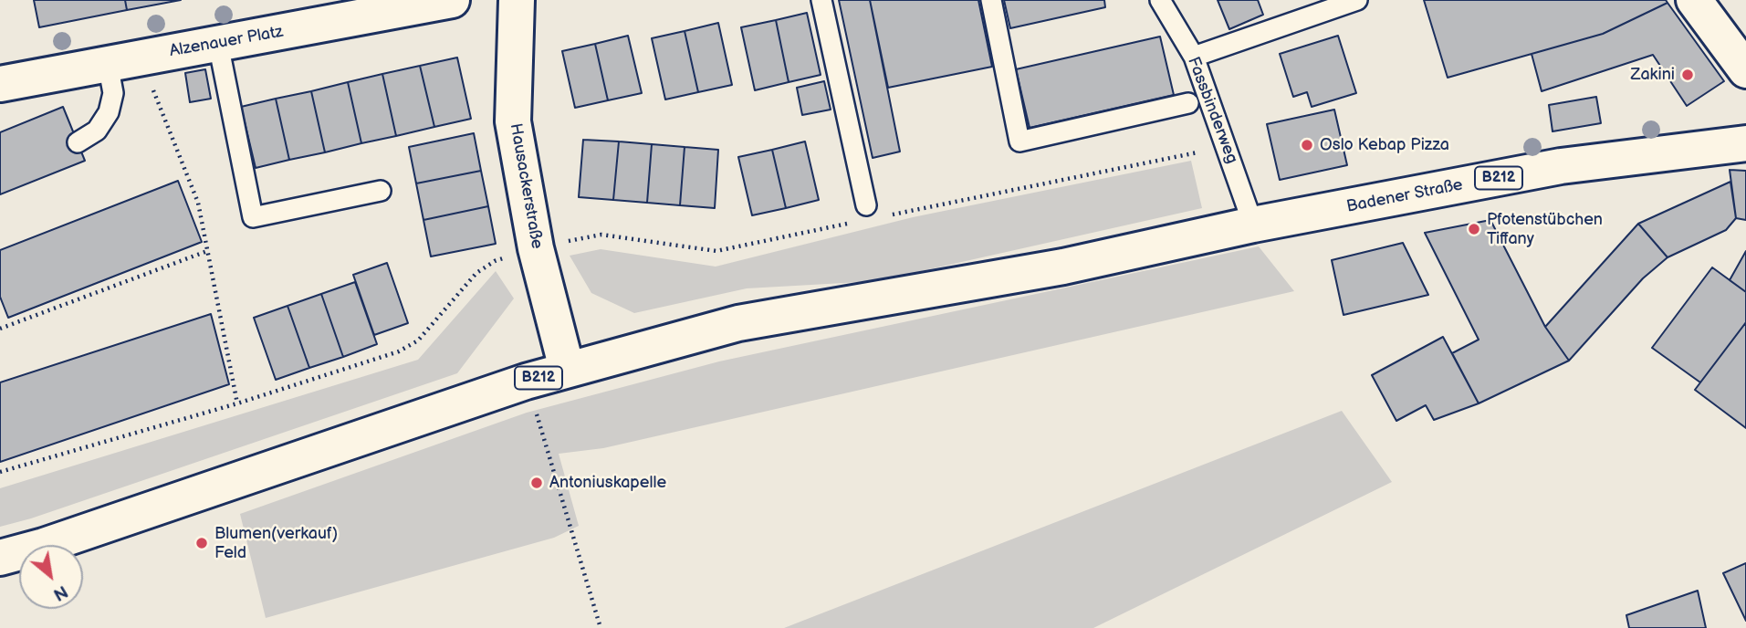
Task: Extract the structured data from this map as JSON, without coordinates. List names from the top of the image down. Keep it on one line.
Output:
{"streets":{"main road":["Alzenauer Platz","B212","Hausackerstraße","Badener Straße"],"lane":["Fassbinderweg"]},"crossings":[["Fassbinderweg","B212"],["Fassbinderweg","Badener Straße"],["B212","Hausackerstraße"],["B212","Badener Straße"]],"places":["Zakini","Oslo Kebap Pizza","Pfotenstübchen Tiffany","Antoniuskapelle","Blumen(verkauf) Feld"],"north":"bottom right"}
